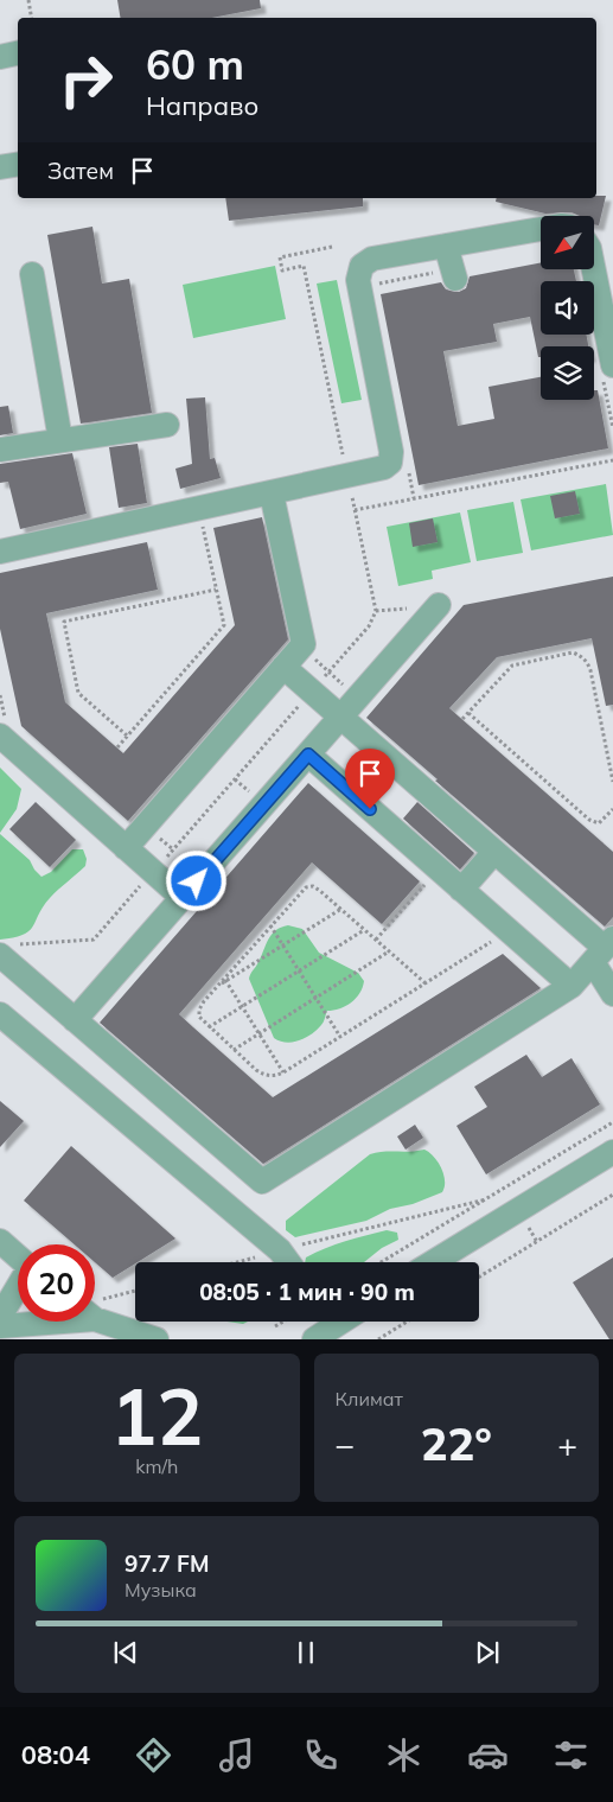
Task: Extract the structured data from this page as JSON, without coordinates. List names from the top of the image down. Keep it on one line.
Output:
{"north":"bottom left","page":{"turn":["60 m","Направо"],"then":"Затем","limit":"20","trip":"08:05 · 1 мин · 90 m","tile":[["12","km/h"],"Климат"],"heat":["−","22°","+"],"song":["97.7 FM","Музыка"],"tabs":"08:04"}}
